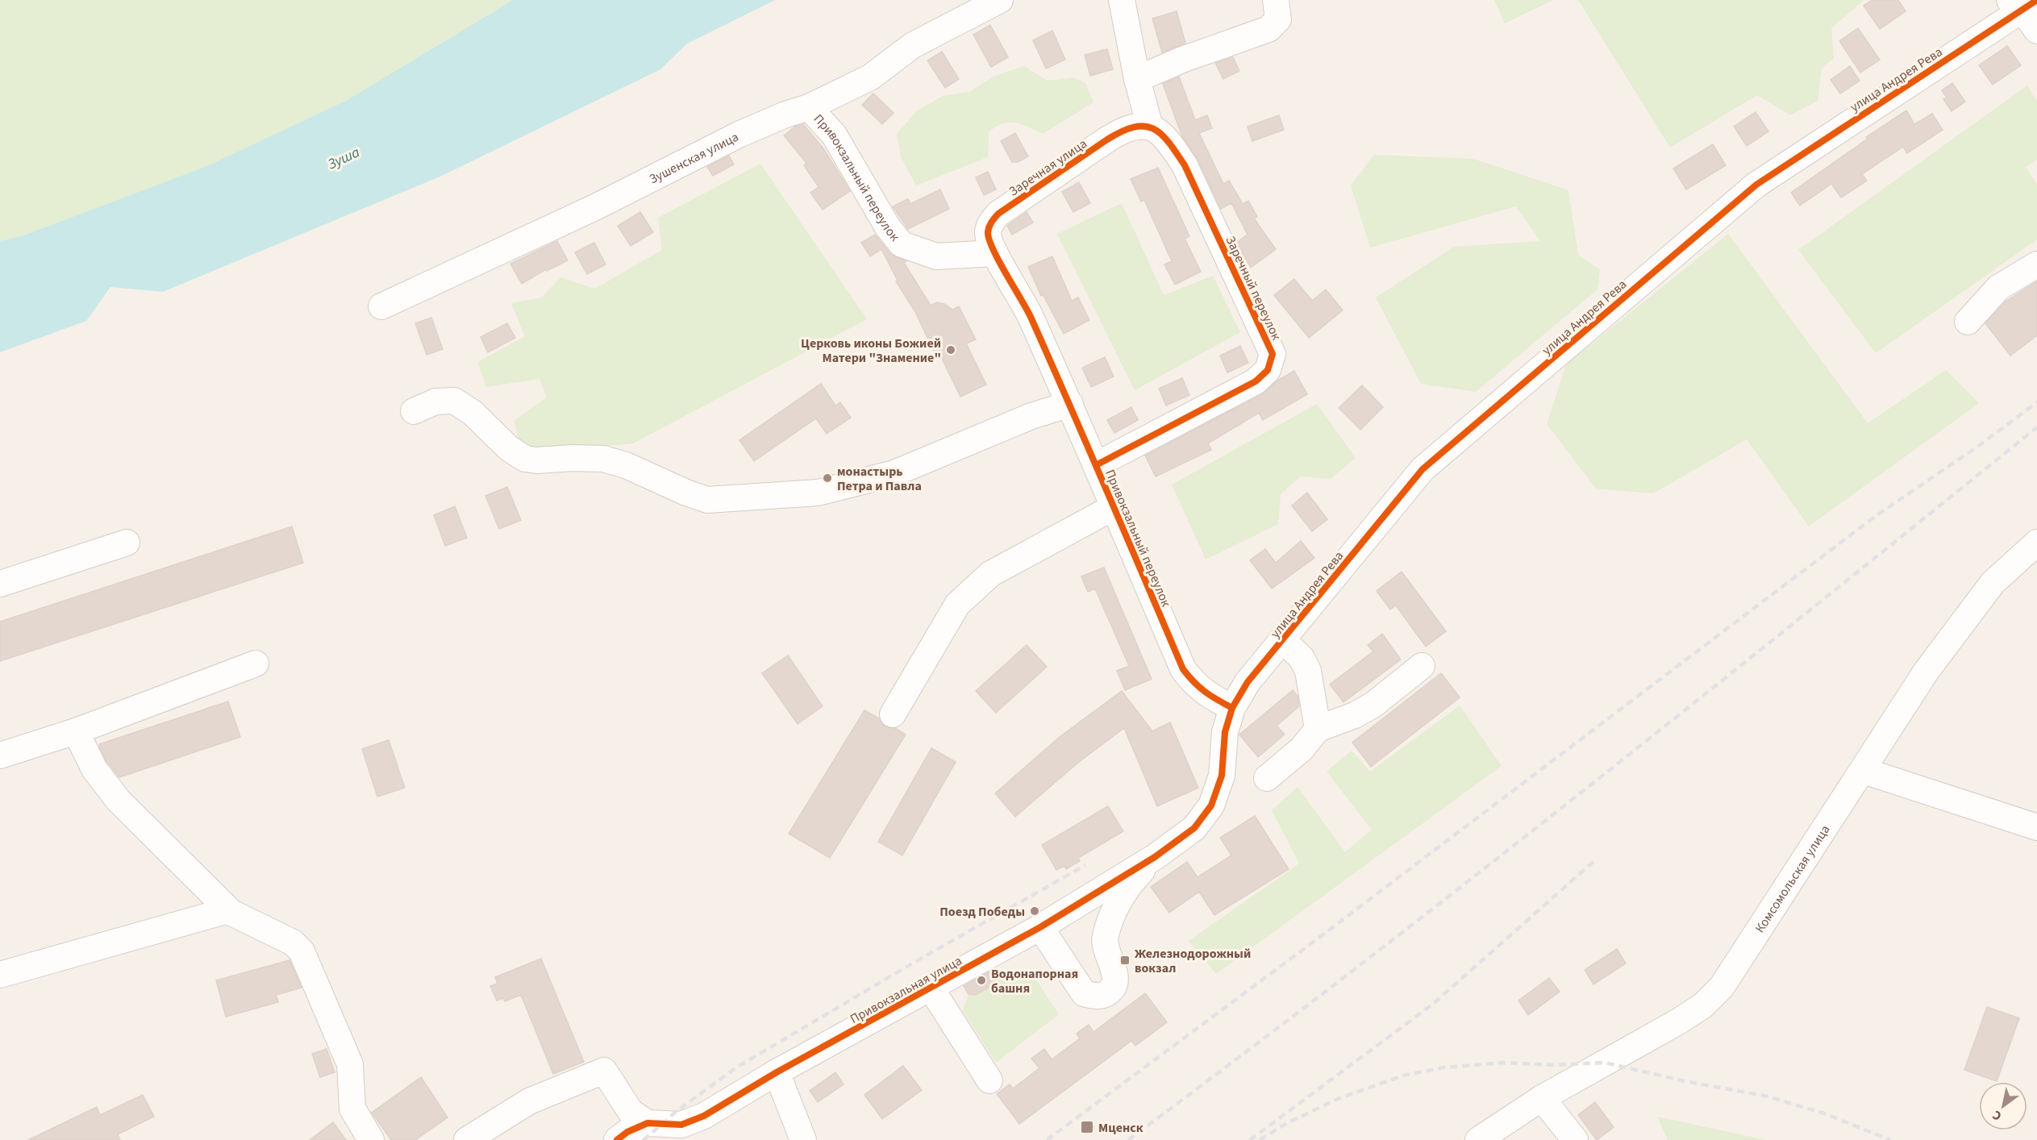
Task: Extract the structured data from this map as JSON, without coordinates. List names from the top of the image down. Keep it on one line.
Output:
{"streets":{"street":["улица Андрея Рева","Зушенская улица","Заречная улица","Привокзальный переулок","Заречный переулок","Комсомольская улица","Привокзальная улица"]},"crossings":[["улица Андрея Рева","Привокзальный переулок"],["улица Андрея Рева","Привокзальная улица"],["Зушенская улица","Привокзальный переулок"],["Заречная улица","Привокзальный переулок"],["Заречная улица","Заречный переулок"],["Привокзальный переулок","Заречный переулок"]],"water":["Зуша"],"places":{"other":["Церковь иконы Божией Матери \"Знамение\"","монастырь Петра и Павла","Поезд Победы","Водонапорная башня"],"transit":["Железнодорожный вокзал","Мценск"]},"north":"bottom left"}
